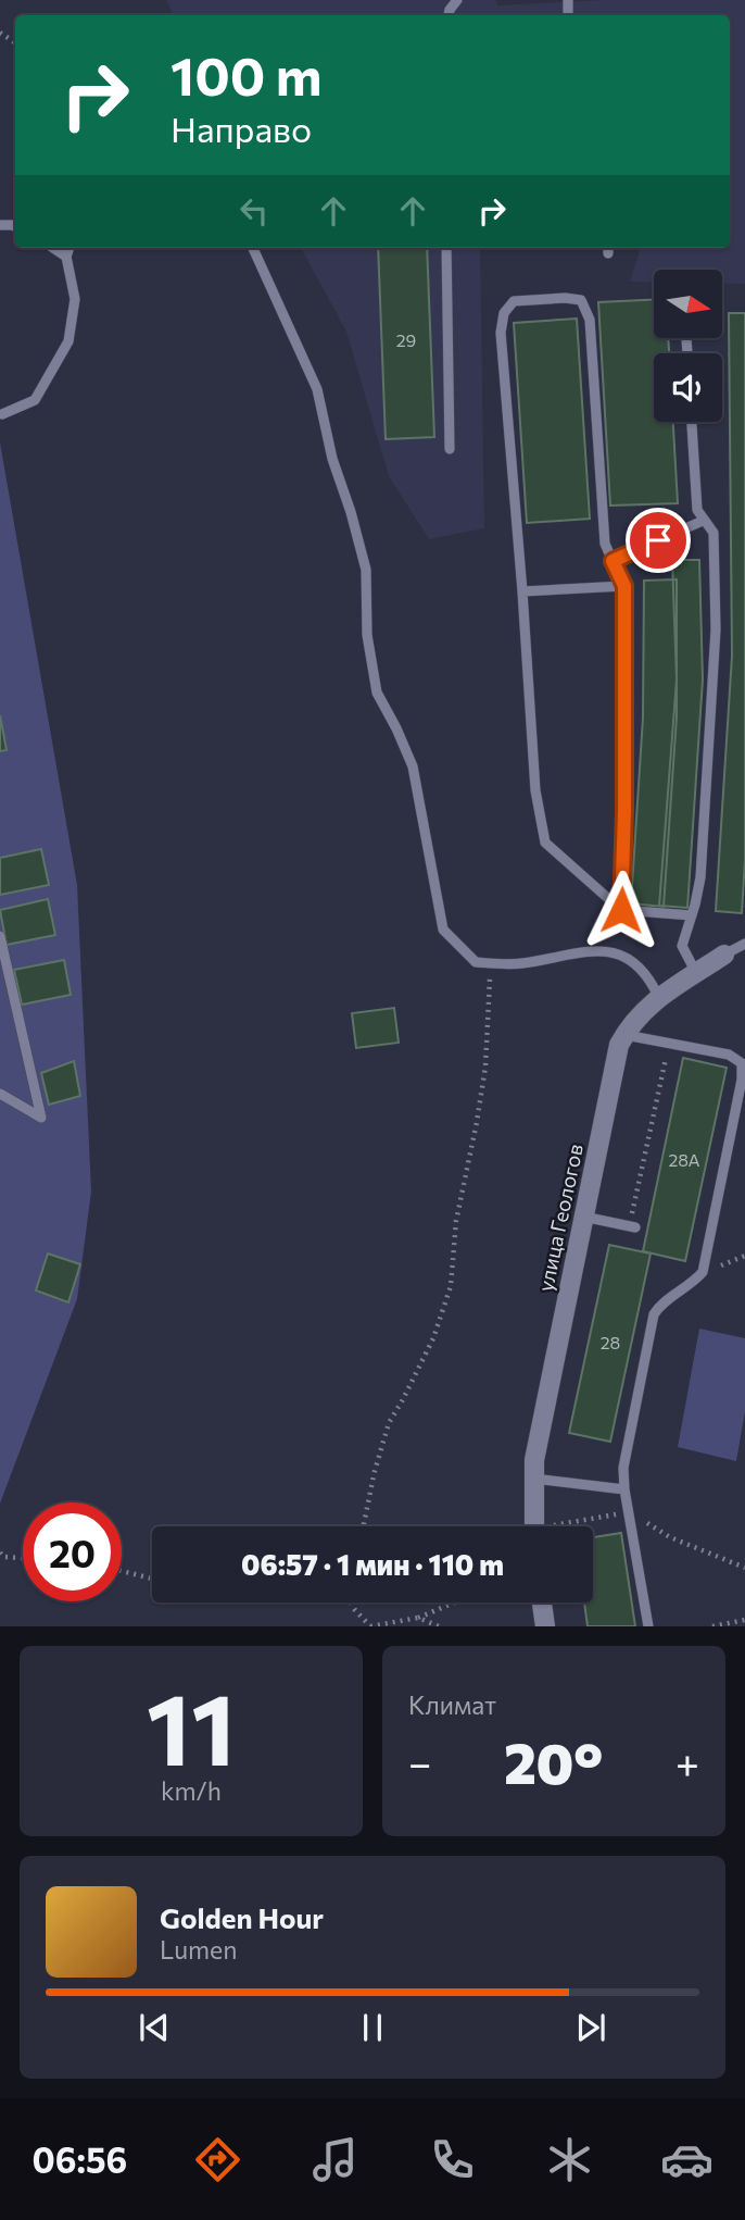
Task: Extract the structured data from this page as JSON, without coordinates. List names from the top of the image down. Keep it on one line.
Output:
{"streets":{"street":["улица Геологов"]},"house_numbers":["29","28А","28"],"north":"right","page":{"turn":["100 m","Направо"],"limit":"20","trip":"06:57 · 1 мин · 110 m","tile":[["11","km/h"],"Климат"],"heat":["−","20°","+"],"song":["Golden Hour","Lumen"],"tabs":"06:56"}}
